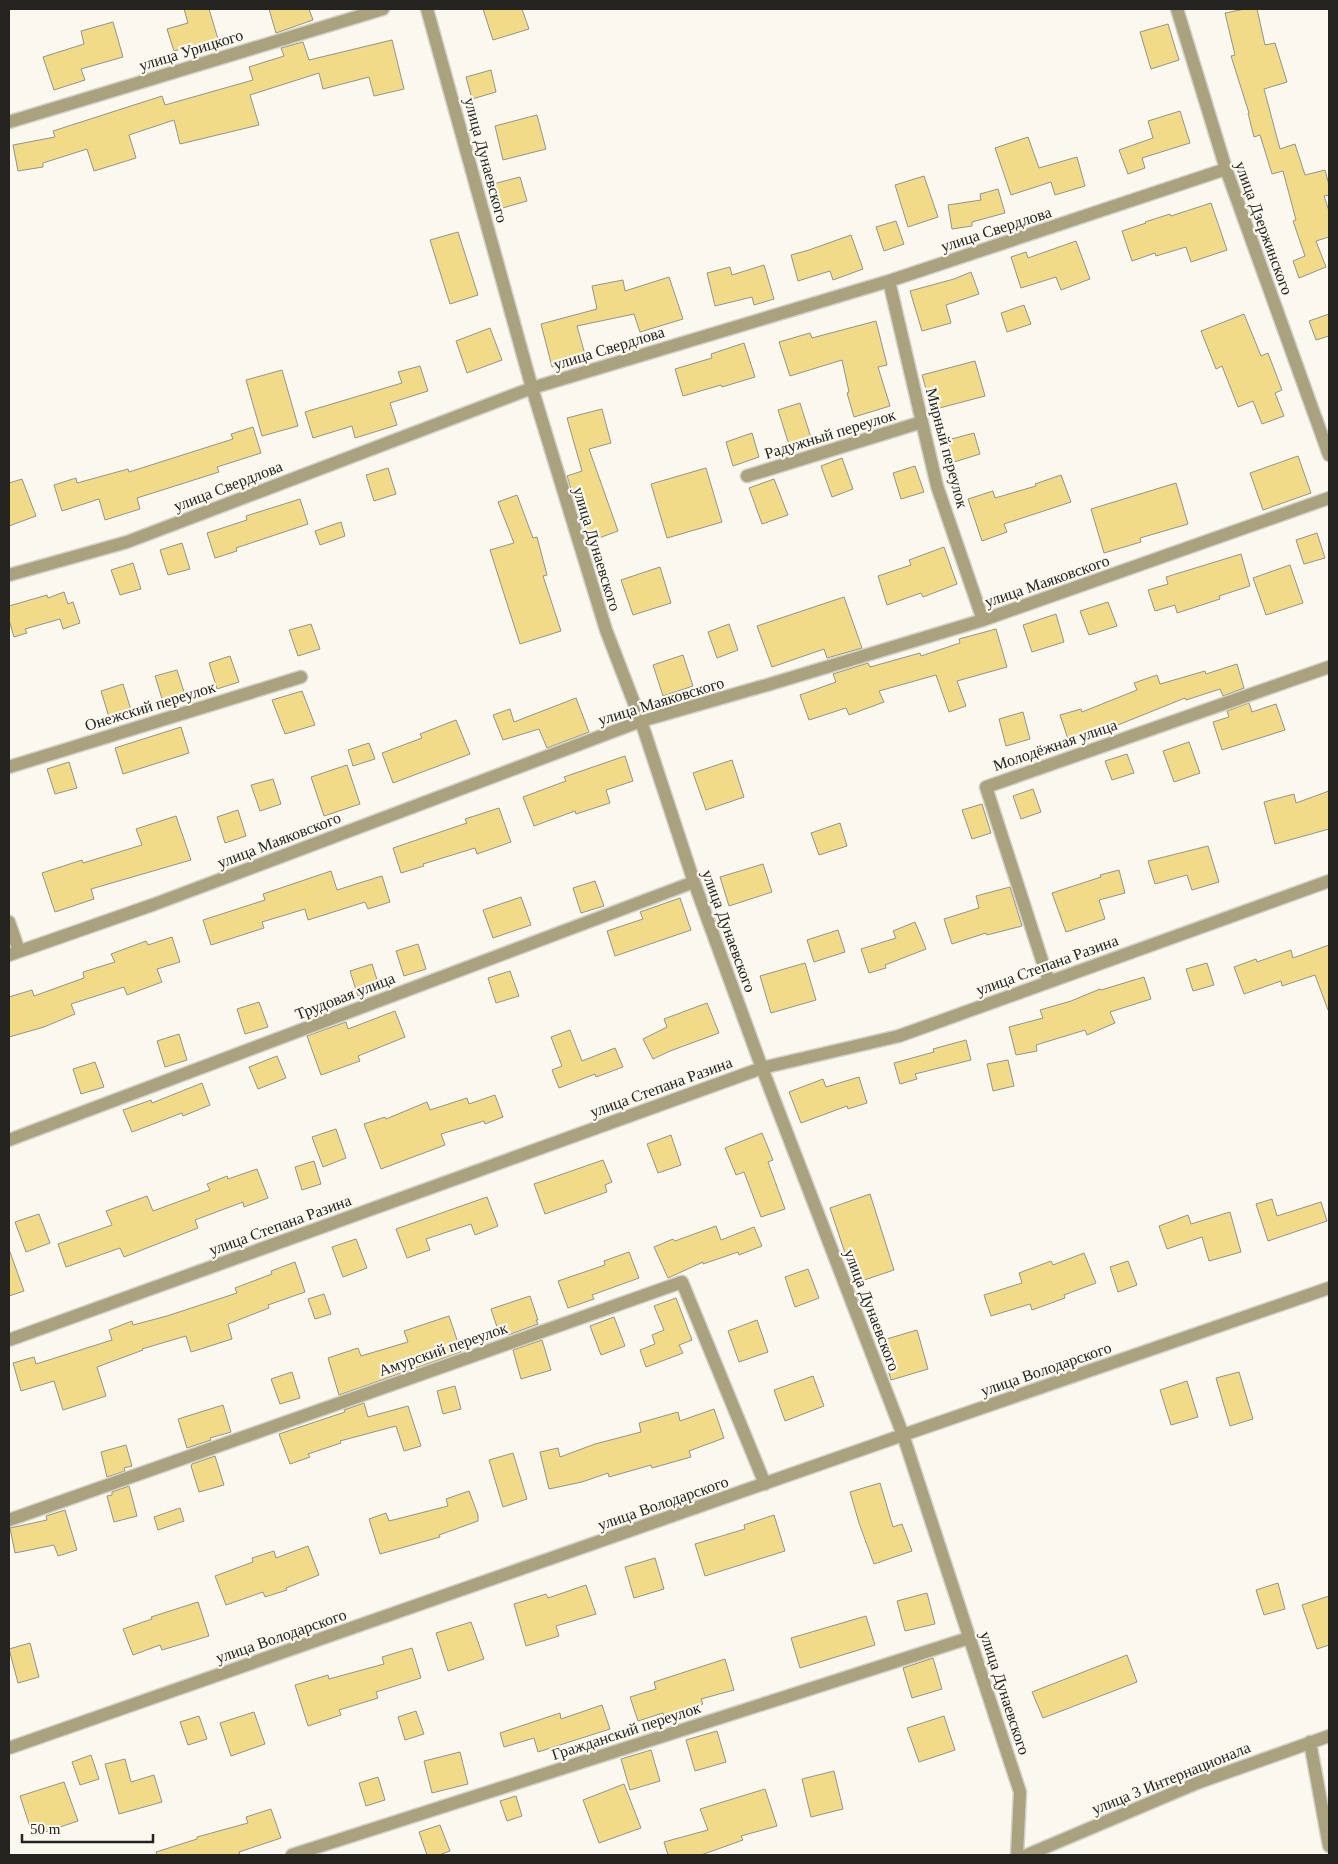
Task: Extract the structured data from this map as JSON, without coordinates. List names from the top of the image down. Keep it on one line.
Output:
{"streets":{"street":["улица Урицкого","улица Дунаевского","улица Дзержинского","улица Свердлова","Радужный переулок","Мирный переулок","улица Маяковского","Онежский переулок","Молодёжная улица","улица Степана Разина","Трудовая улица","Амурский переулок","улица Володарского","Гражданский переулок","улица 3 Интернационала"]},"crossings":[["улица Дунаевского","улица Свердлова"],["улица Дунаевского","улица Маяковского"],["улица Дунаевского","улица Степана Разина"],["улица Дунаевского","Трудовая улица"],["улица Дунаевского","улица Володарского"],["улица Дунаевского","Гражданский переулок"],["улица Дзержинского","улица Свердлова"],["улица Свердлова","Мирный переулок"],["Радужный переулок","Мирный переулок"],["Мирный переулок","улица Маяковского"],["Молодёжная улица","улица Степана Разина"],["Амурский переулок","улица Володарского"]],"scale_bar":"50 m"}
